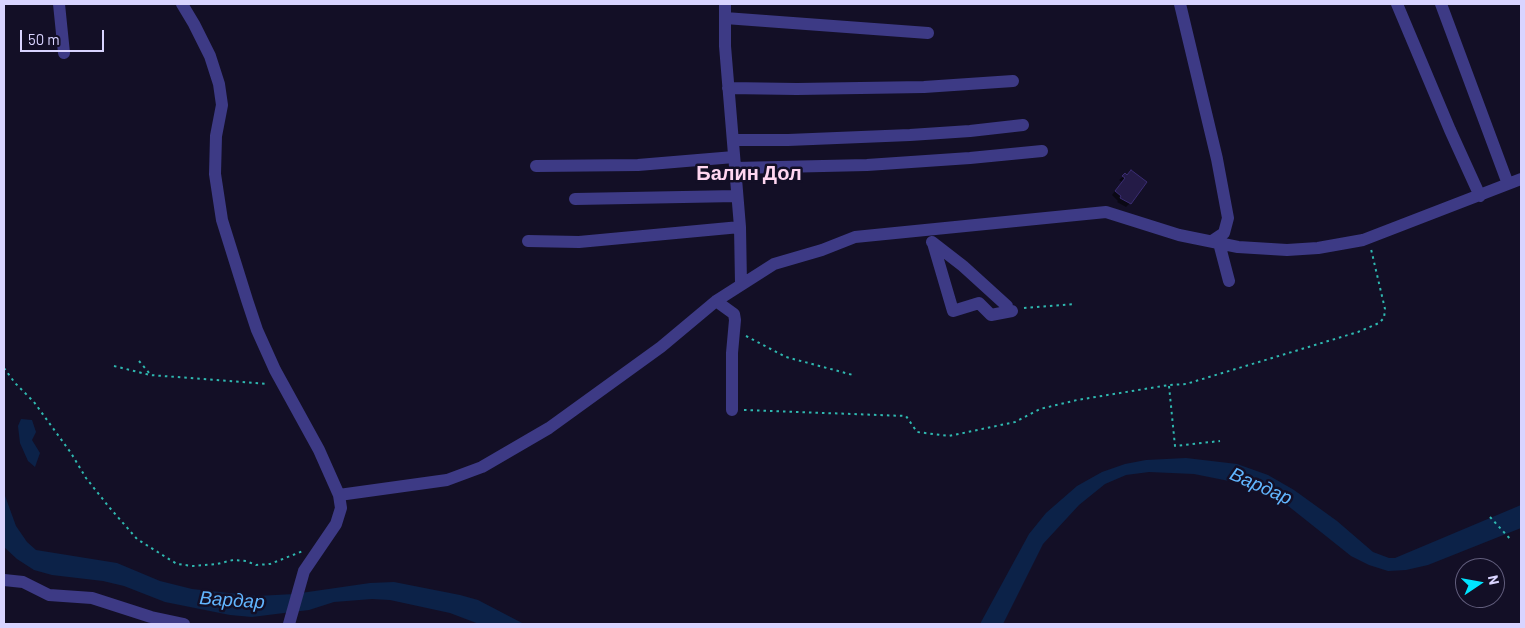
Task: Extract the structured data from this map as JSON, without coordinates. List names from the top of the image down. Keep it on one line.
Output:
{"districts":["Балин Дол"],"water":["Вардар"],"scale_bar":"50 m","north":"right"}
